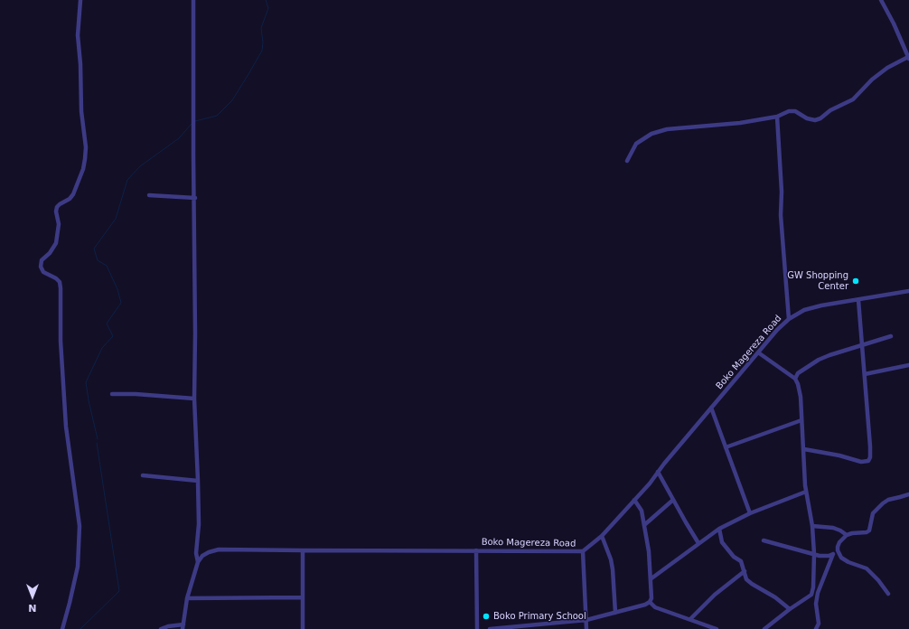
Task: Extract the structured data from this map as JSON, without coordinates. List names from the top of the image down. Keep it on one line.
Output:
{"streets":{"street":["Boko Magereza Road"]},"places":["GW Shopping Center","Boko Primary School"],"north":"bottom"}
